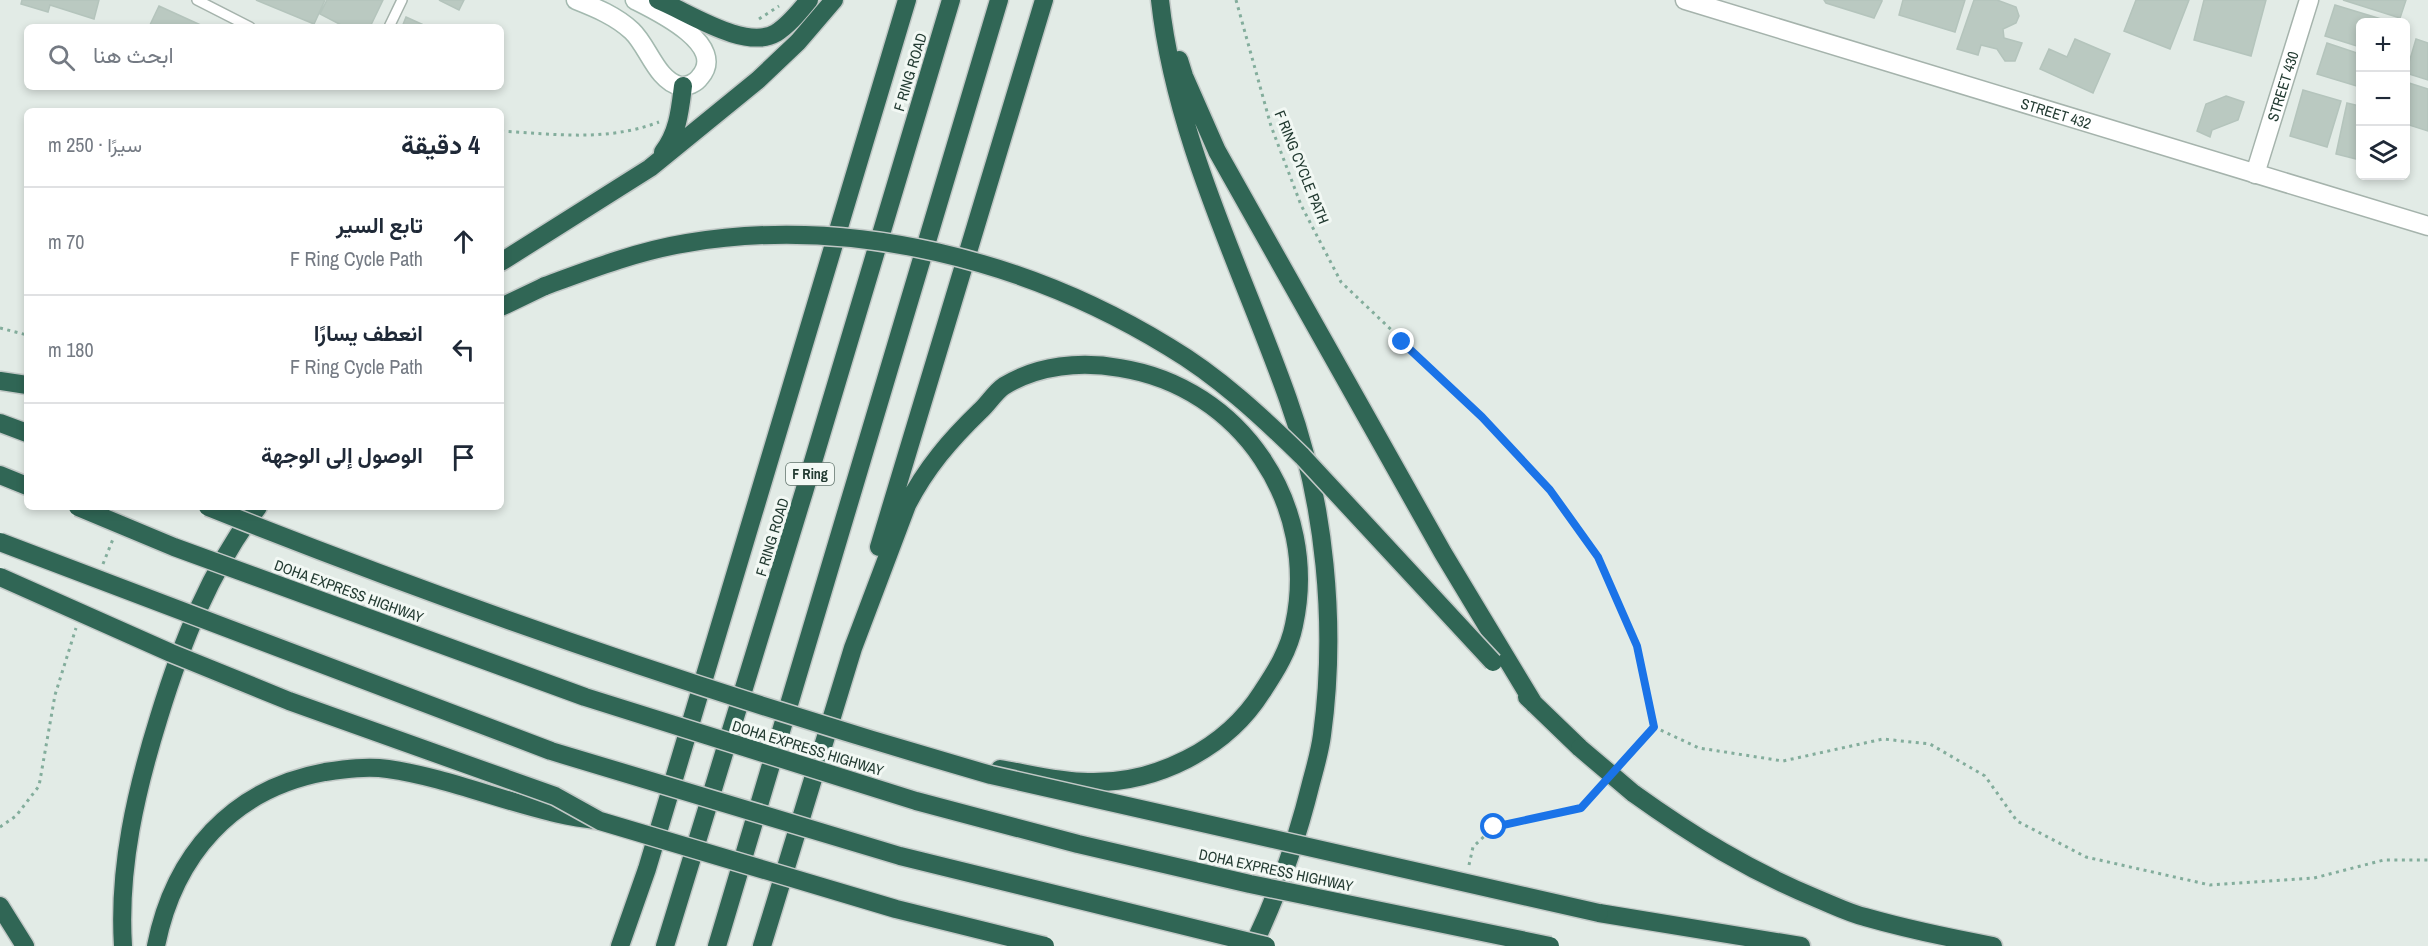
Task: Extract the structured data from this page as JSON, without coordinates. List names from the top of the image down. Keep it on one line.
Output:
{"streets":{"highway":["F RING ROAD","F Ring","DOHA EXPRESS HIGHWAY"],"street":["STREET 430","STREET 432"],"path":["F RING CYCLE PATH"]},"crossings":[["STREET 430","STREET 432"]],"page":{"map_buttons":["+","−"],"search":"ابحث هنا","heading":["4 دقيقة","سيرًا · 250 m"],"list":[["تابع السير","F Ring Cycle Path","70 m"],["انعطف يسارًا","F Ring Cycle Path","180 m"],"الوصول إلى الوجهة"]}}
